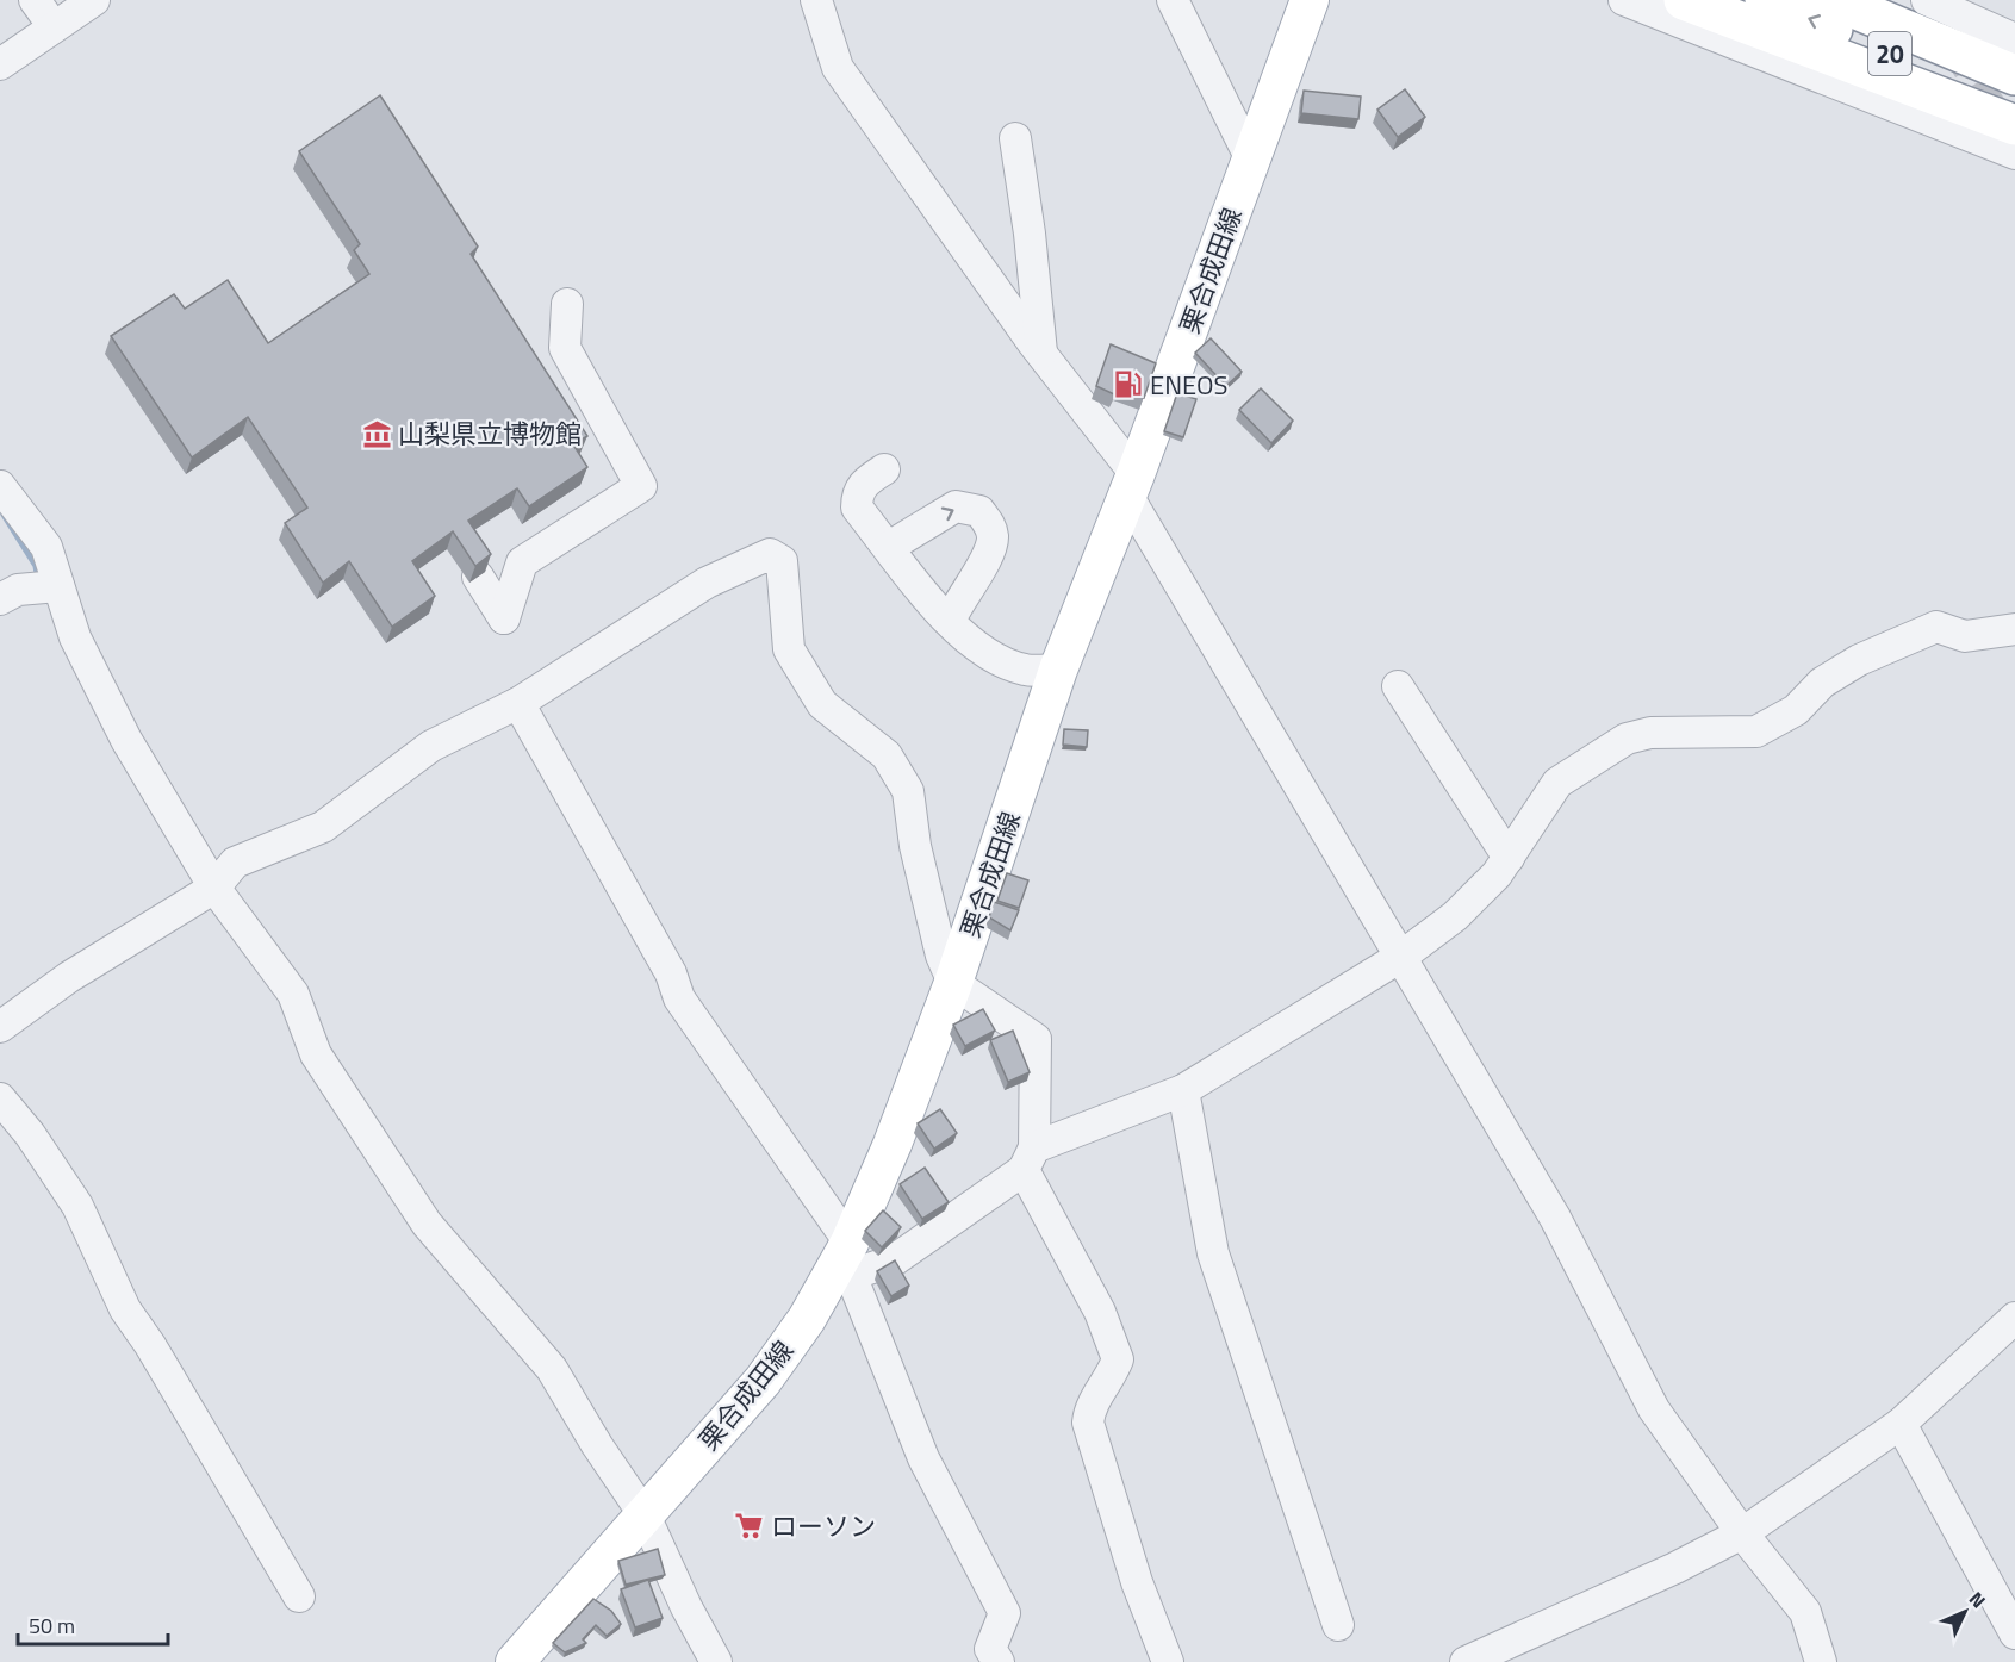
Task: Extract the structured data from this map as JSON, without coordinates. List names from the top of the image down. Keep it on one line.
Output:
{"streets":{"highway":["20"],"main road":["栗合成田線"]},"places":{"fuel station":["ENEOS"],"museum":["山梨県立博物館"],"supermarket":["ローソン"]},"scale_bar":"50 m","north":"top right"}
